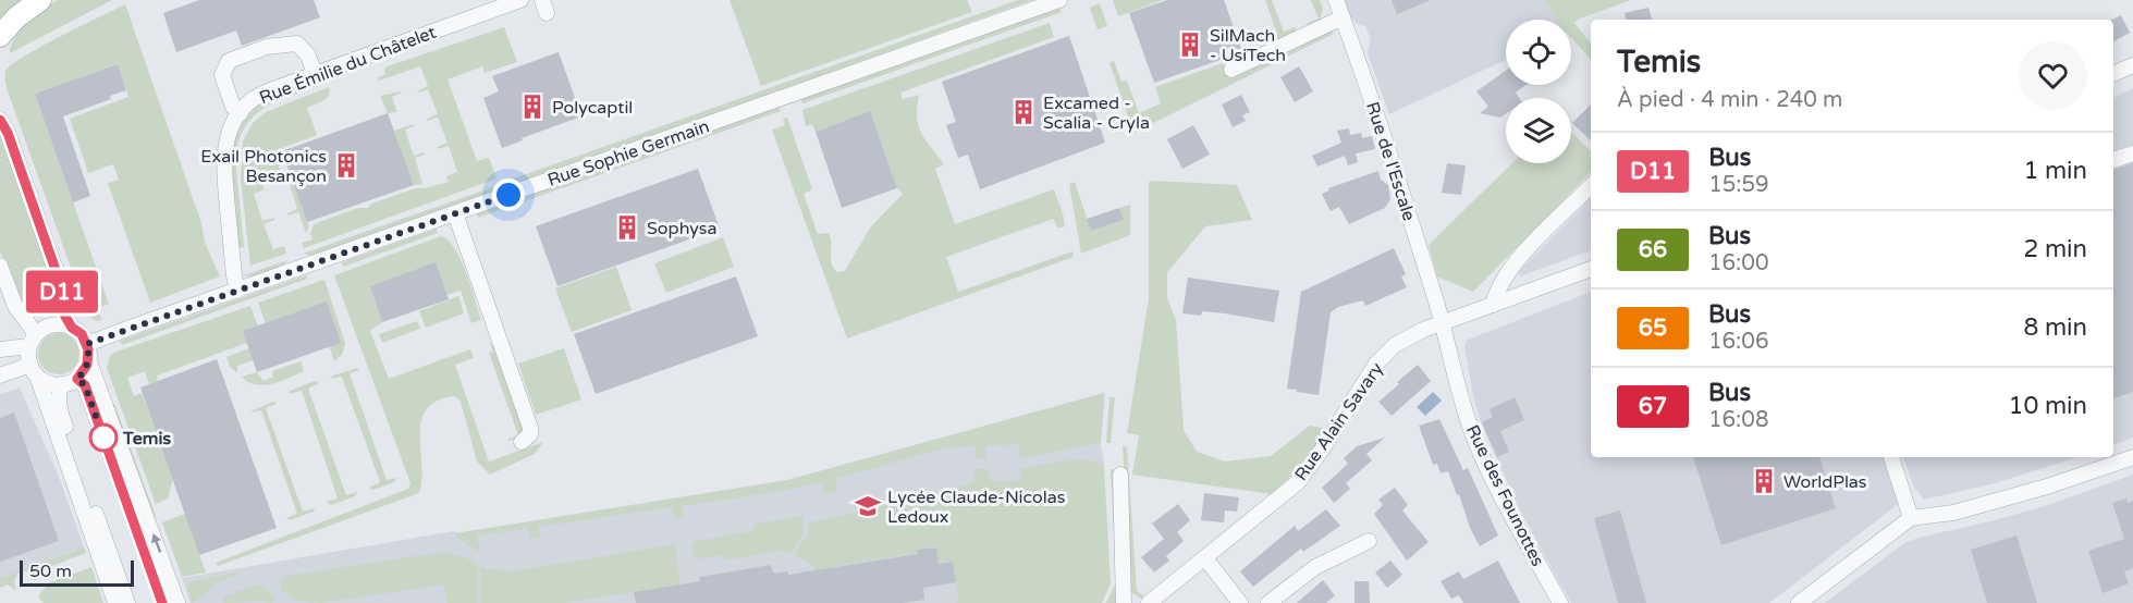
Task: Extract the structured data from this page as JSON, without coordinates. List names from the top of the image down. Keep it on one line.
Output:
{"streets":{"street":["Rue Émilie du Châtelet","Rue Sophie Germain","Rue de l'Escale","Rue Alain Savary","Rue des Founottes"]},"crossings":[["Rue Émilie du Châtelet","Rue Sophie Germain"],["Rue de l'Escale","Rue Alain Savary"],["Rue de l'Escale","Rue des Founottes"],["Rue Alain Savary","Rue des Founottes"]],"places":{"building":["SilMach - UsiTech","Polycaptil","Excamed - Scalia - Cryla","Exail Photonics Besançon","Sophysa","WorldPlas"],"other":["Temis"],"school or university":["Lycée Claude-Nicolas Ledoux"]},"lines":["bus line D11"],"scale_bar":"50 m","page":{"on_map":"D11","heading":["Temis","À pied · 4 min · 240 m"],"list":[{"mark":"D11","name":"Bus","note":"15:59","value":"1 min"},{"mark":"66","name":"Bus","note":"16:00","value":"2 min"},{"mark":"65","name":"Bus","note":"16:06","value":"8 min"},{"mark":"67","name":"Bus","note":"16:08","value":"10 min"}],"scale":"50 m"}}
